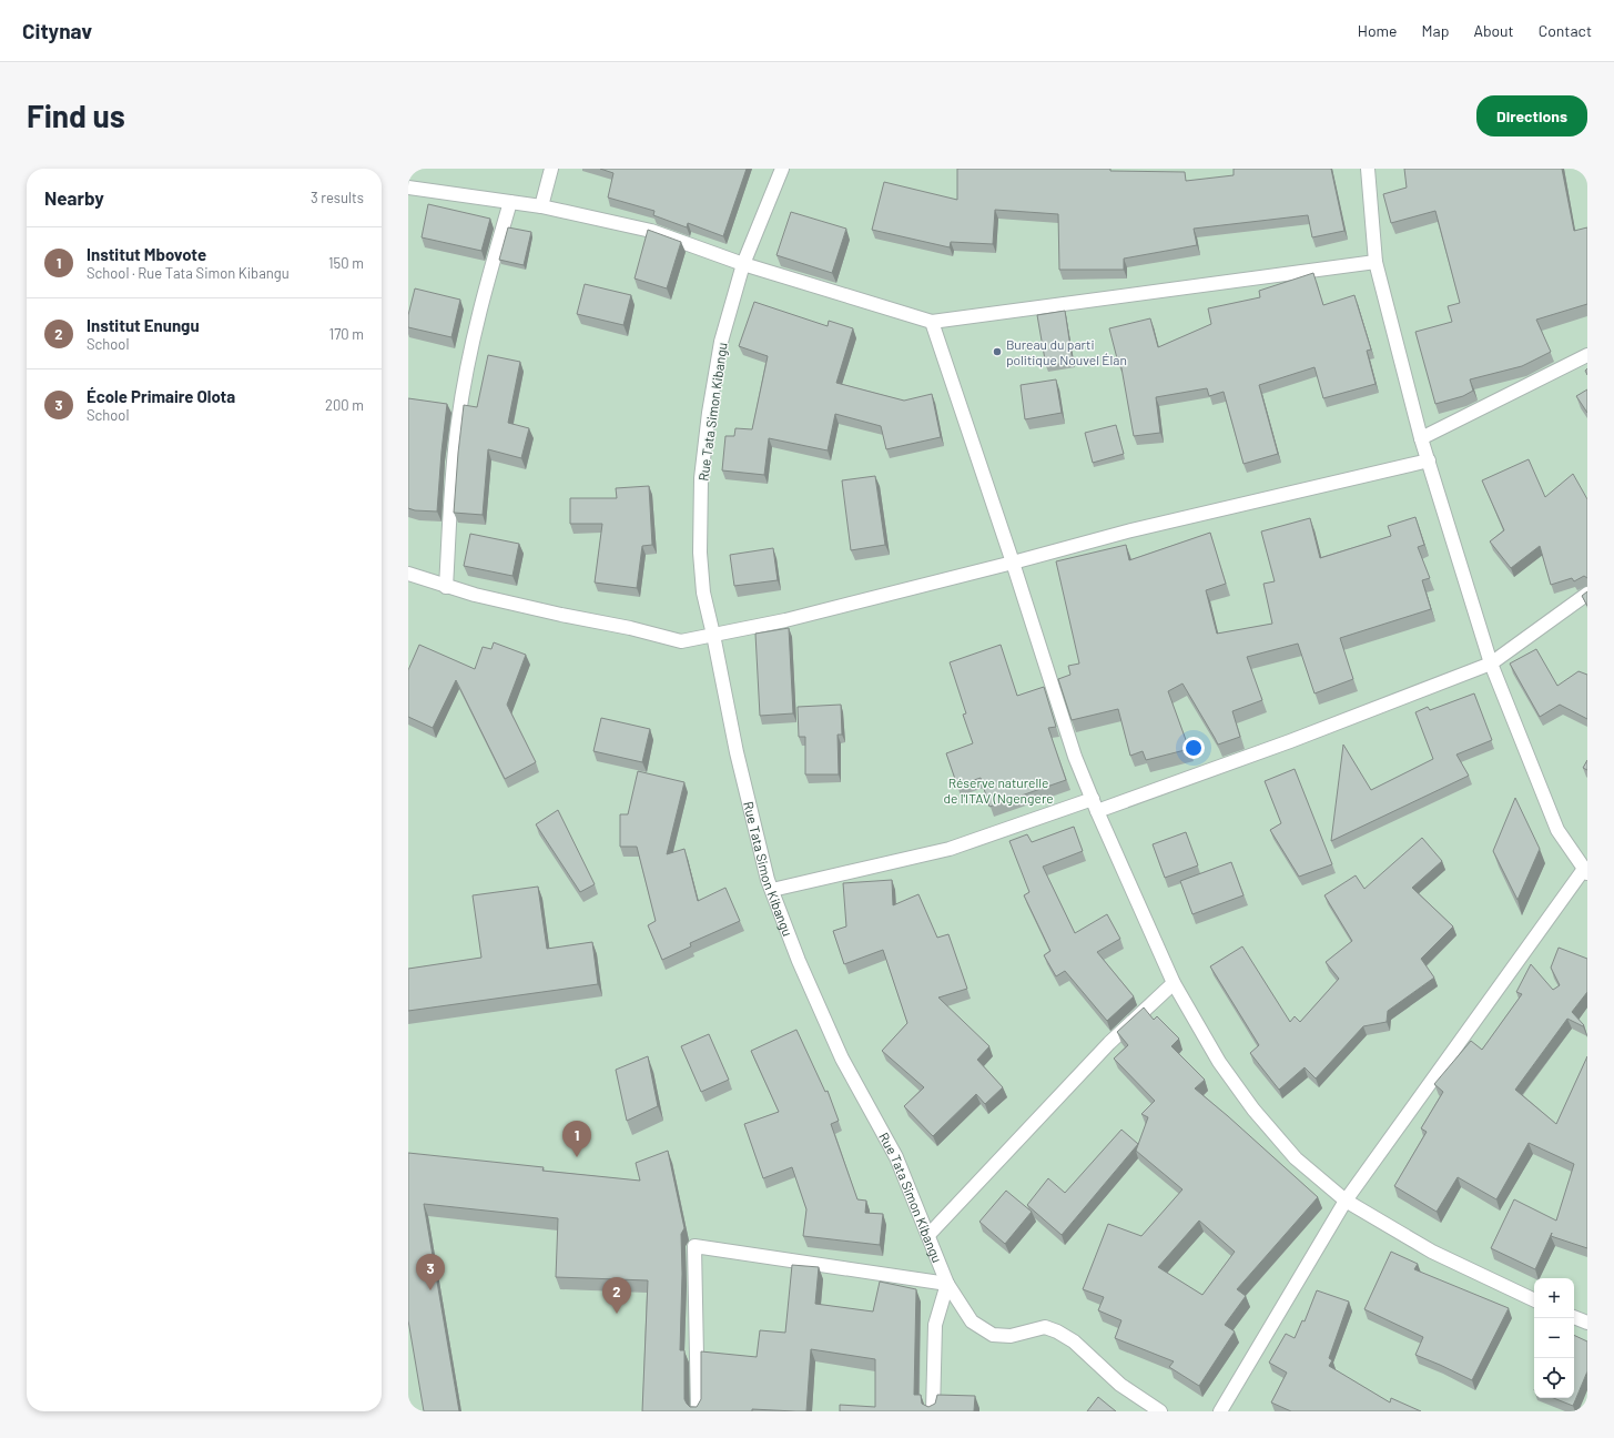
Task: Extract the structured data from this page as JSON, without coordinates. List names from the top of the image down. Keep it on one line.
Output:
{"streets":{"street":["Rue Tata Simon Kibangu"]},"parks":["Réserve naturelle de l'ITAV (Ngengere"],"places":["Bureau du parti politique Nouvel Élan"],"page":{"header":"Citynav","nav":["Home","Map","About","Contact"],"buttons":"Directions","title":"Find us","heading":["Nearby","3 results"],"list":[{"mark":"1","name":"Institut Mbovote","note":"School · Rue Tata Simon Kibangu","value":"150 m"},{"mark":"2","name":"Institut Enungu","note":"School","value":"170 m"},{"mark":"3","name":"École Primaire Olota","note":"School","value":"200 m"}],"pins":["1","3","2"],"map_buttons":["+","−"]}}
